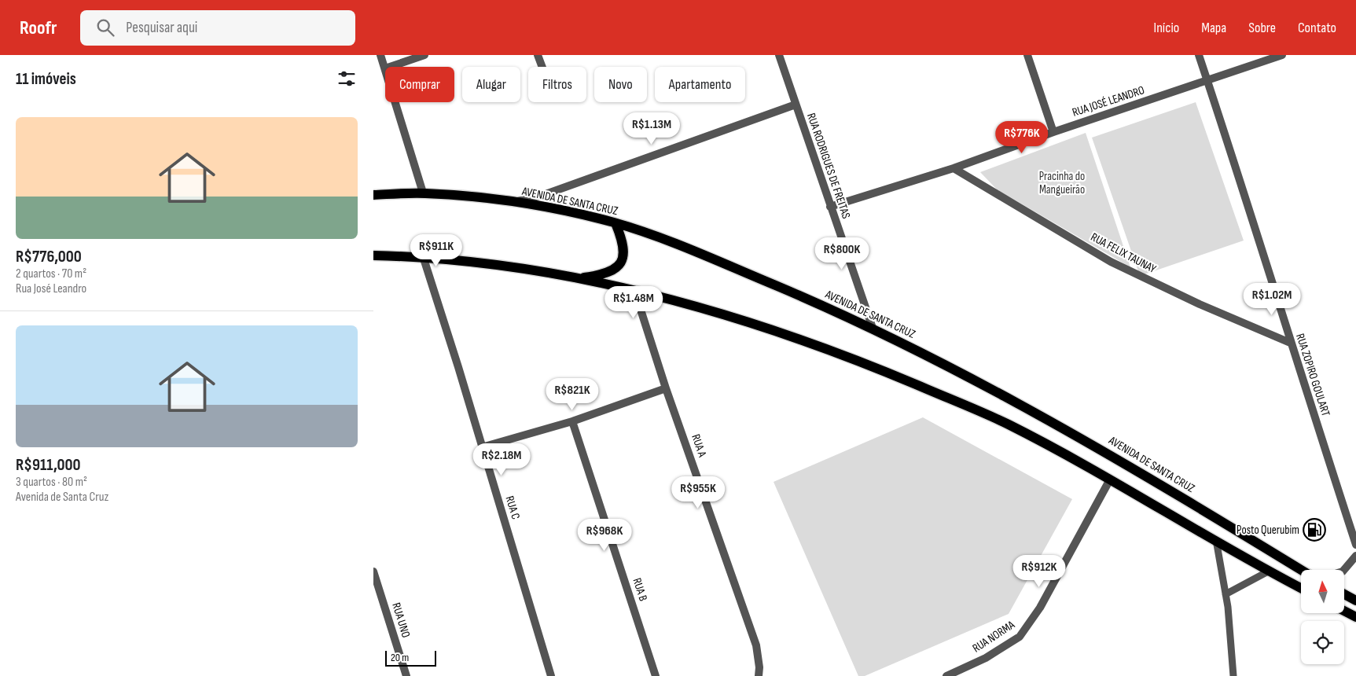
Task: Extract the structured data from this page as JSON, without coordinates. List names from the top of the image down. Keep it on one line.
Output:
{"streets":{"main road":["AVENIDA DE SANTA CRUZ"],"street":["RUA JOSÉ LEANDRO","RUA RODRIGUES DE FREITAS","RUA FELIX TAUNAY","RUA ZOPIRO GOULART","RUA A","RUA C","RUA B","RUA UNO","RUA NORMA"]},"crossings":[["RUA JOSÉ LEANDRO","RUA RODRIGUES DE FREITAS"],["RUA JOSÉ LEANDRO","RUA FELIX TAUNAY"],["RUA JOSÉ LEANDRO","RUA ZOPIRO GOULART"],["RUA RODRIGUES DE FREITAS","AVENIDA DE SANTA CRUZ"],["RUA FELIX TAUNAY","RUA ZOPIRO GOULART"]],"parks":["Pracinha do Mangueirão"],"places":{"fuel station":["Posto Querubim"]},"scale_bar":"20 m","north":"top","page":{"header":"Roofr","search":"Pesquisar aqui","nav":["Início","Mapa","Sobre","Contato"],"heading":"11 imóveis","chip":["Comprar","Alugar","Filtros","Novo","Apartamento"],"list":[{"name":"R$776,000","note":"2 quartos · 70 m² · Rua José Leandro"},{"name":"R$911,000","note":"3 quartos · 80 m² · Avenida de Santa Cruz"}],"price":["R$1.13M","R$776K","R$911K","R$800K","R$1.02M","R$1.48M","R$821K","R$2.18M","R$955K","R$968K","R$912K"],"scale":"20 m"}}
